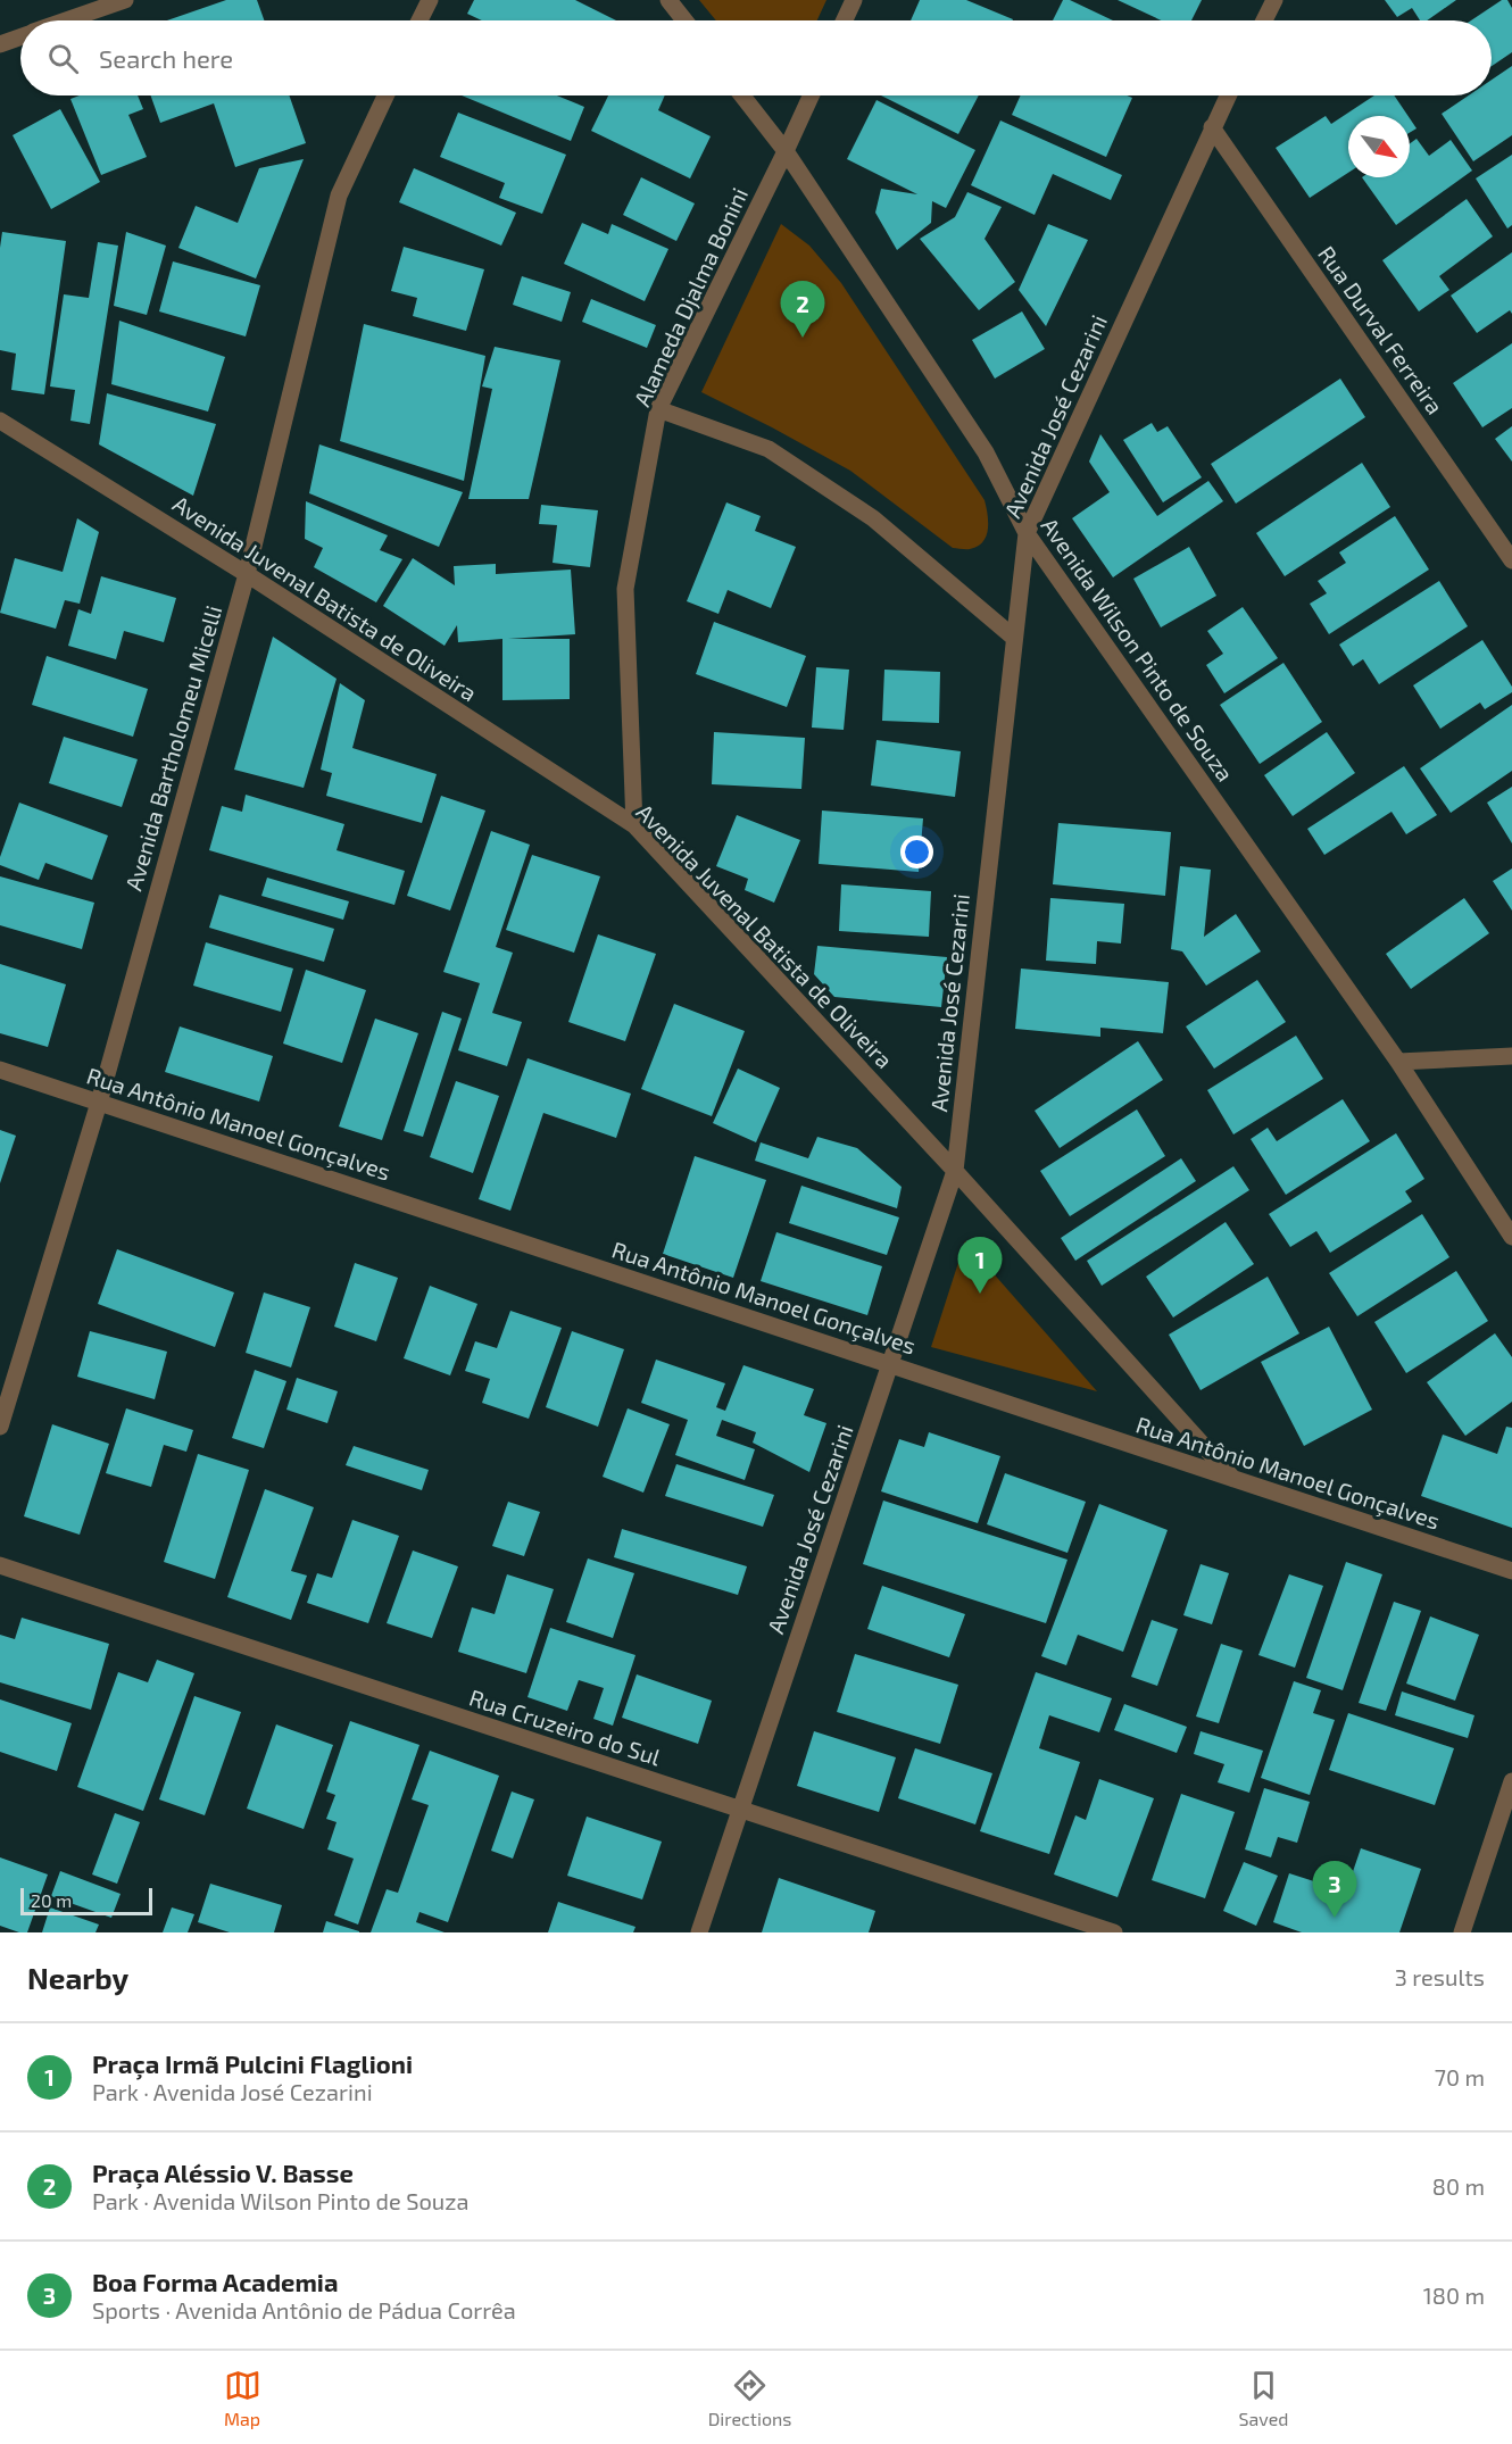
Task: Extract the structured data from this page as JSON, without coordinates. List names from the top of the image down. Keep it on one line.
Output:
{"streets":{"street":["Alameda Djalma Bonini","Rua Durval Ferreira","Avenida José Cezarini","Avenida Juvenal Batista de Oliveira","Avenida Wilson Pinto de Souza","Avenida Bartholomeu Micelli","Rua Antônio Manoel Gonçalves","Rua Cruzeiro do Sul"]},"crossings":[["Alameda Djalma Bonini","Avenida Juvenal Batista de Oliveira"],["Alameda Djalma Bonini","Avenida Wilson Pinto de Souza"],["Rua Durval Ferreira","Avenida José Cezarini"],["Avenida José Cezarini","Avenida Juvenal Batista de Oliveira"],["Avenida José Cezarini","Avenida Wilson Pinto de Souza"],["Avenida José Cezarini","Rua Antônio Manoel Gonçalves"],["Avenida José Cezarini","Rua Cruzeiro do Sul"],["Avenida Juvenal Batista de Oliveira","Avenida Bartholomeu Micelli"],["Avenida Juvenal Batista de Oliveira","Rua Antônio Manoel Gonçalves"],["Avenida Bartholomeu Micelli","Rua Antônio Manoel Gonçalves"]],"scale_bar":"20 m","north":"bottom right","page":{"search":"Search here","pins":["2","1","3"],"scale":"20 m","heading":["Nearby","3 results"],"list":[{"mark":"1","name":"Praça Irmã Pulcini Flaglioni","note":"Park · Avenida José Cezarini","value":"70 m"},{"mark":"2","name":"Praça Aléssio V. Basse","note":"Park · Avenida Wilson Pinto de Souza","value":"80 m"},{"mark":"3","name":"Boa Forma Academia","note":"Sports · Avenida Antônio de Pádua Corrêa","value":"180 m"}],"nav":["Map","Directions","Saved"]}}
